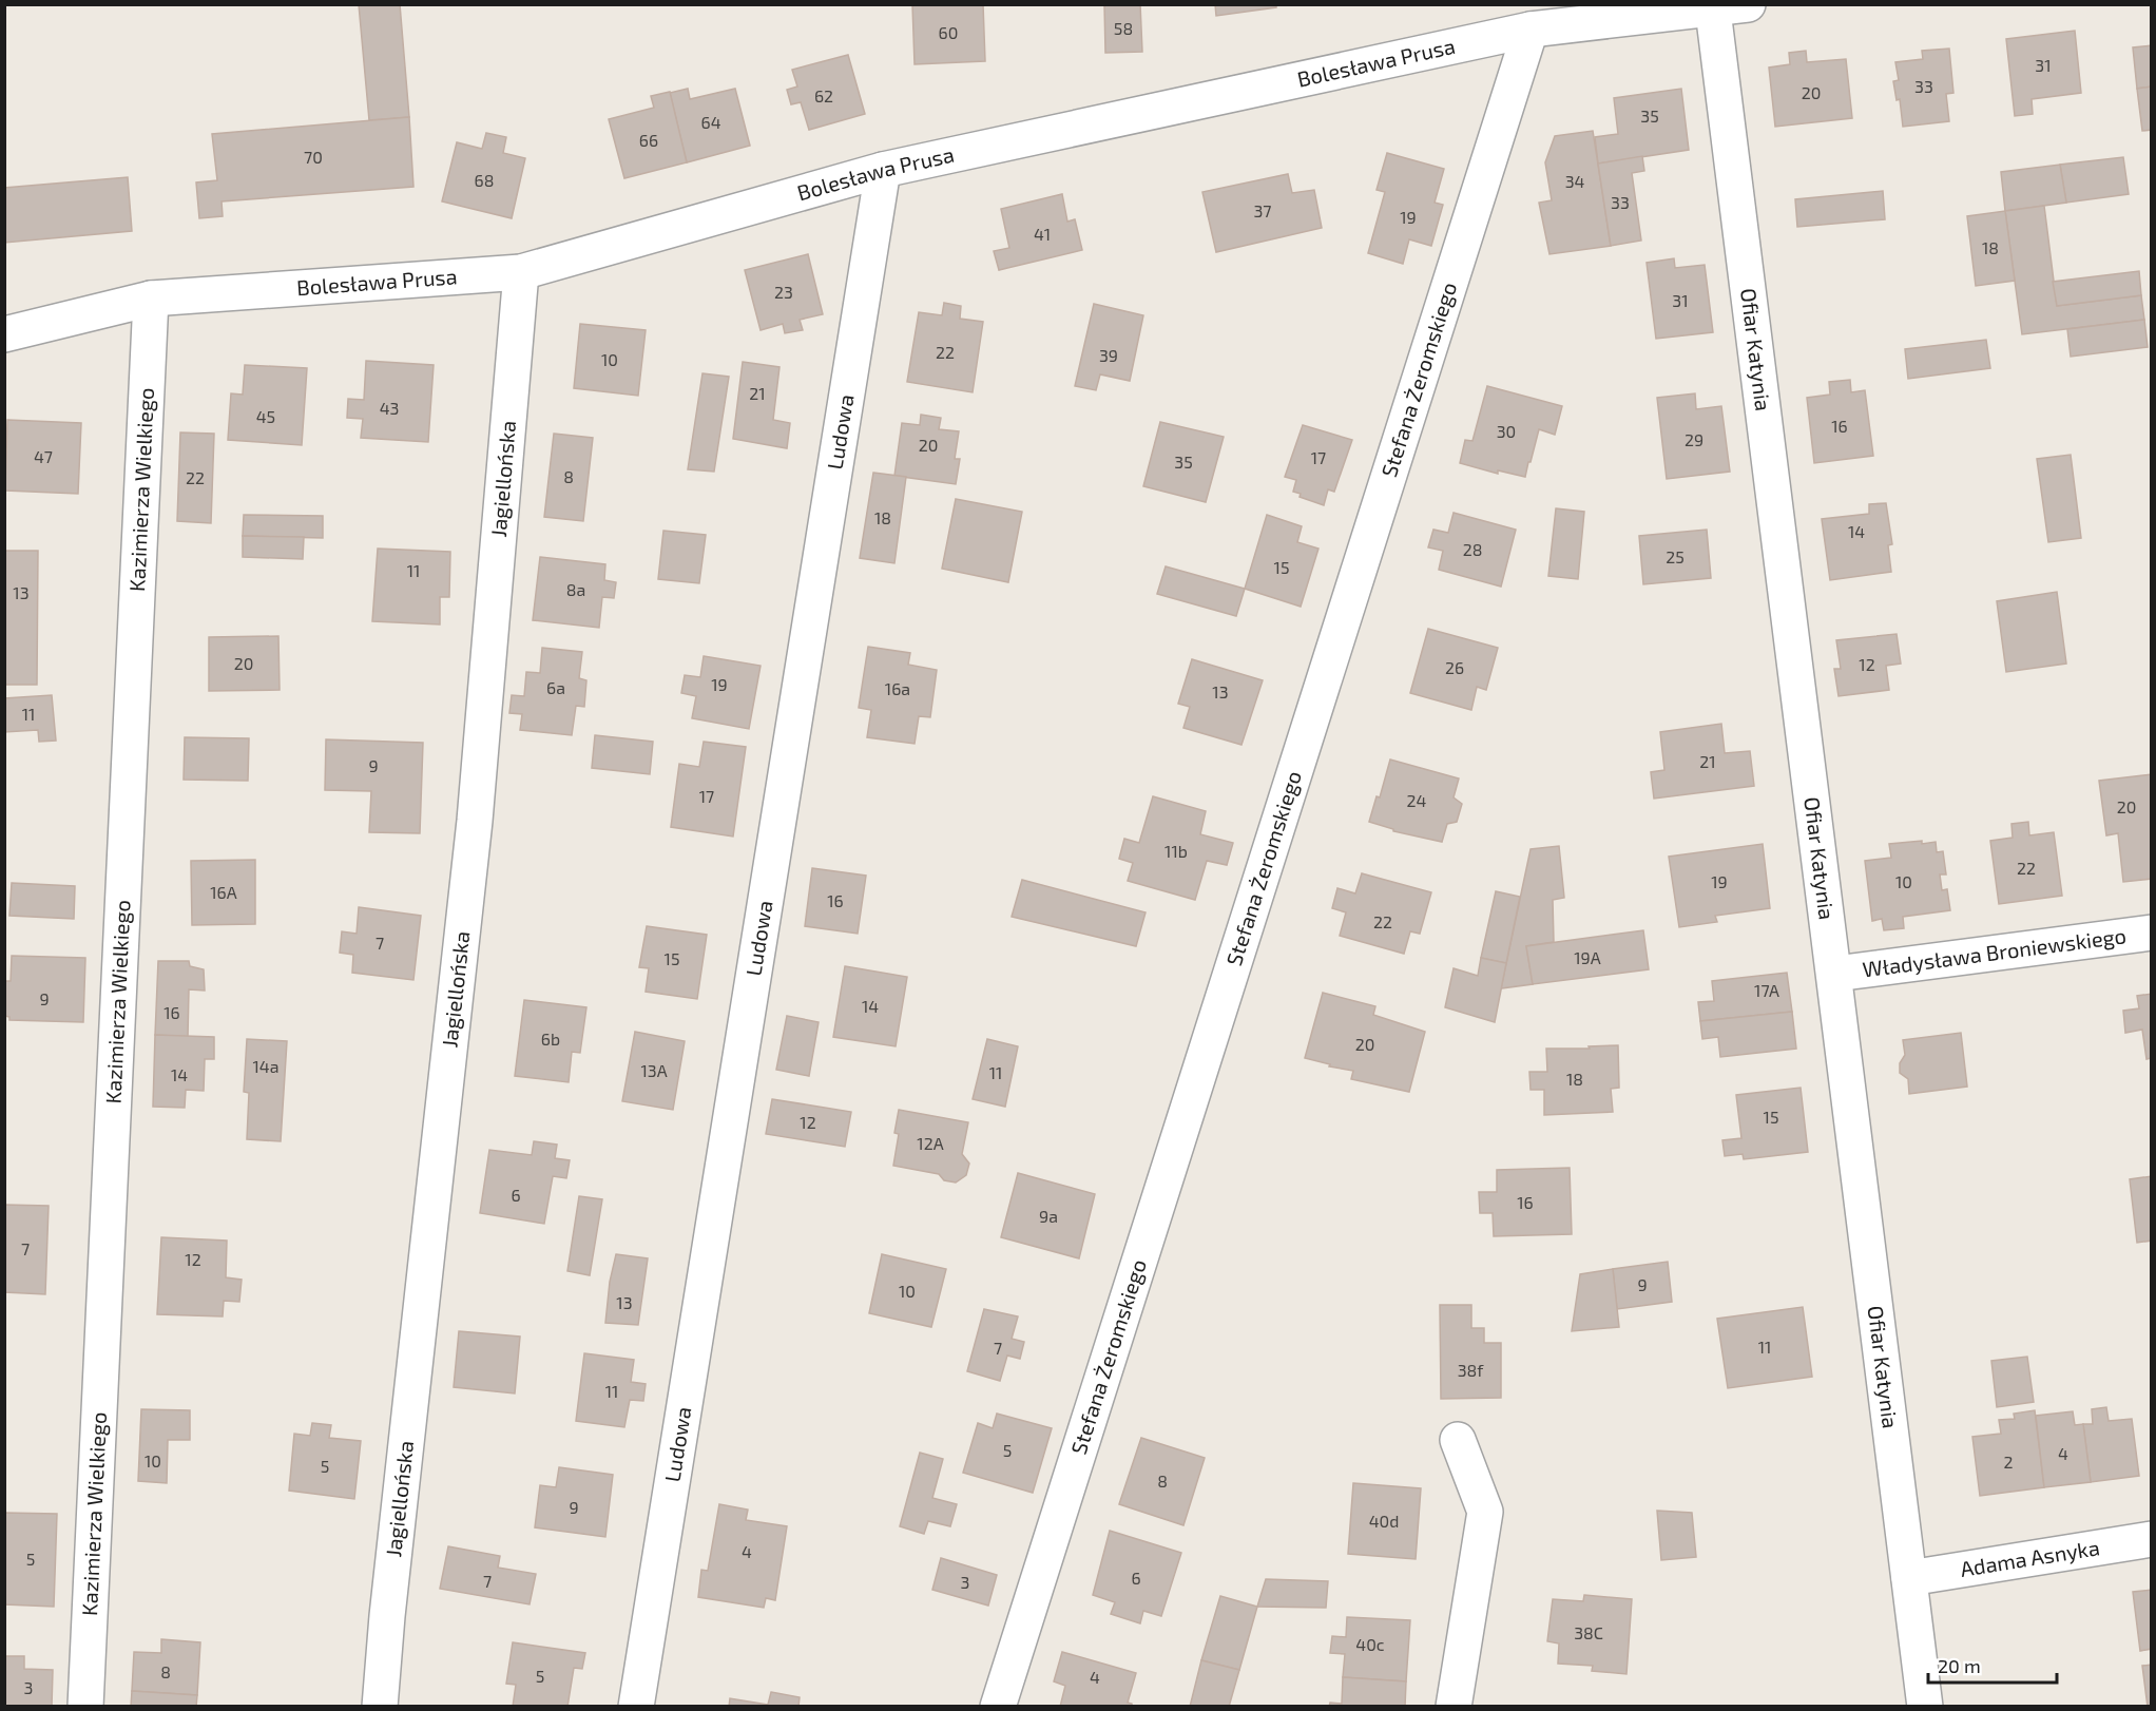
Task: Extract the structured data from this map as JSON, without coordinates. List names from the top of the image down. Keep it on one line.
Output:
{"streets":{"street":["Bolesława Prusa","Ofiar Katynia","Stefana Żeromskiego","Ludowa","Jagiellońska","Kazimierza Wielkiego","Władysława Broniewskiego","Adama Asnyka"]},"crossings":[["Bolesława Prusa","Ofiar Katynia"],["Bolesława Prusa","Stefana Żeromskiego"],["Bolesława Prusa","Ludowa"],["Bolesława Prusa","Jagiellońska"],["Bolesława Prusa","Kazimierza Wielkiego"],["Ofiar Katynia","Władysława Broniewskiego"],["Ofiar Katynia","Adama Asnyka"]],"house_numbers":["58","60","31","33","20","62","35","64","66","70","68","34","33","37","19","41","18","23","31","22","39","10","21","43","45","16","30","29","20","47","17","35","8","22","18","14","28","25","15","11","8a","13","20","12","26","19","6a","16a","13","11","21","9","17","24","20","11b","22","19","10","16A","16","22","7","19A","15","17A","9","14","16","6b","20","14a","13A","11","14","18","15","12","12A","6","16","9a","7","12","9","10","13","11","7","38f","11","5","4","10","2","5","8","9","40d","4","5","6","7","3","38C","40c","8","5","4","3"],"scale_bar":"20 m"}
